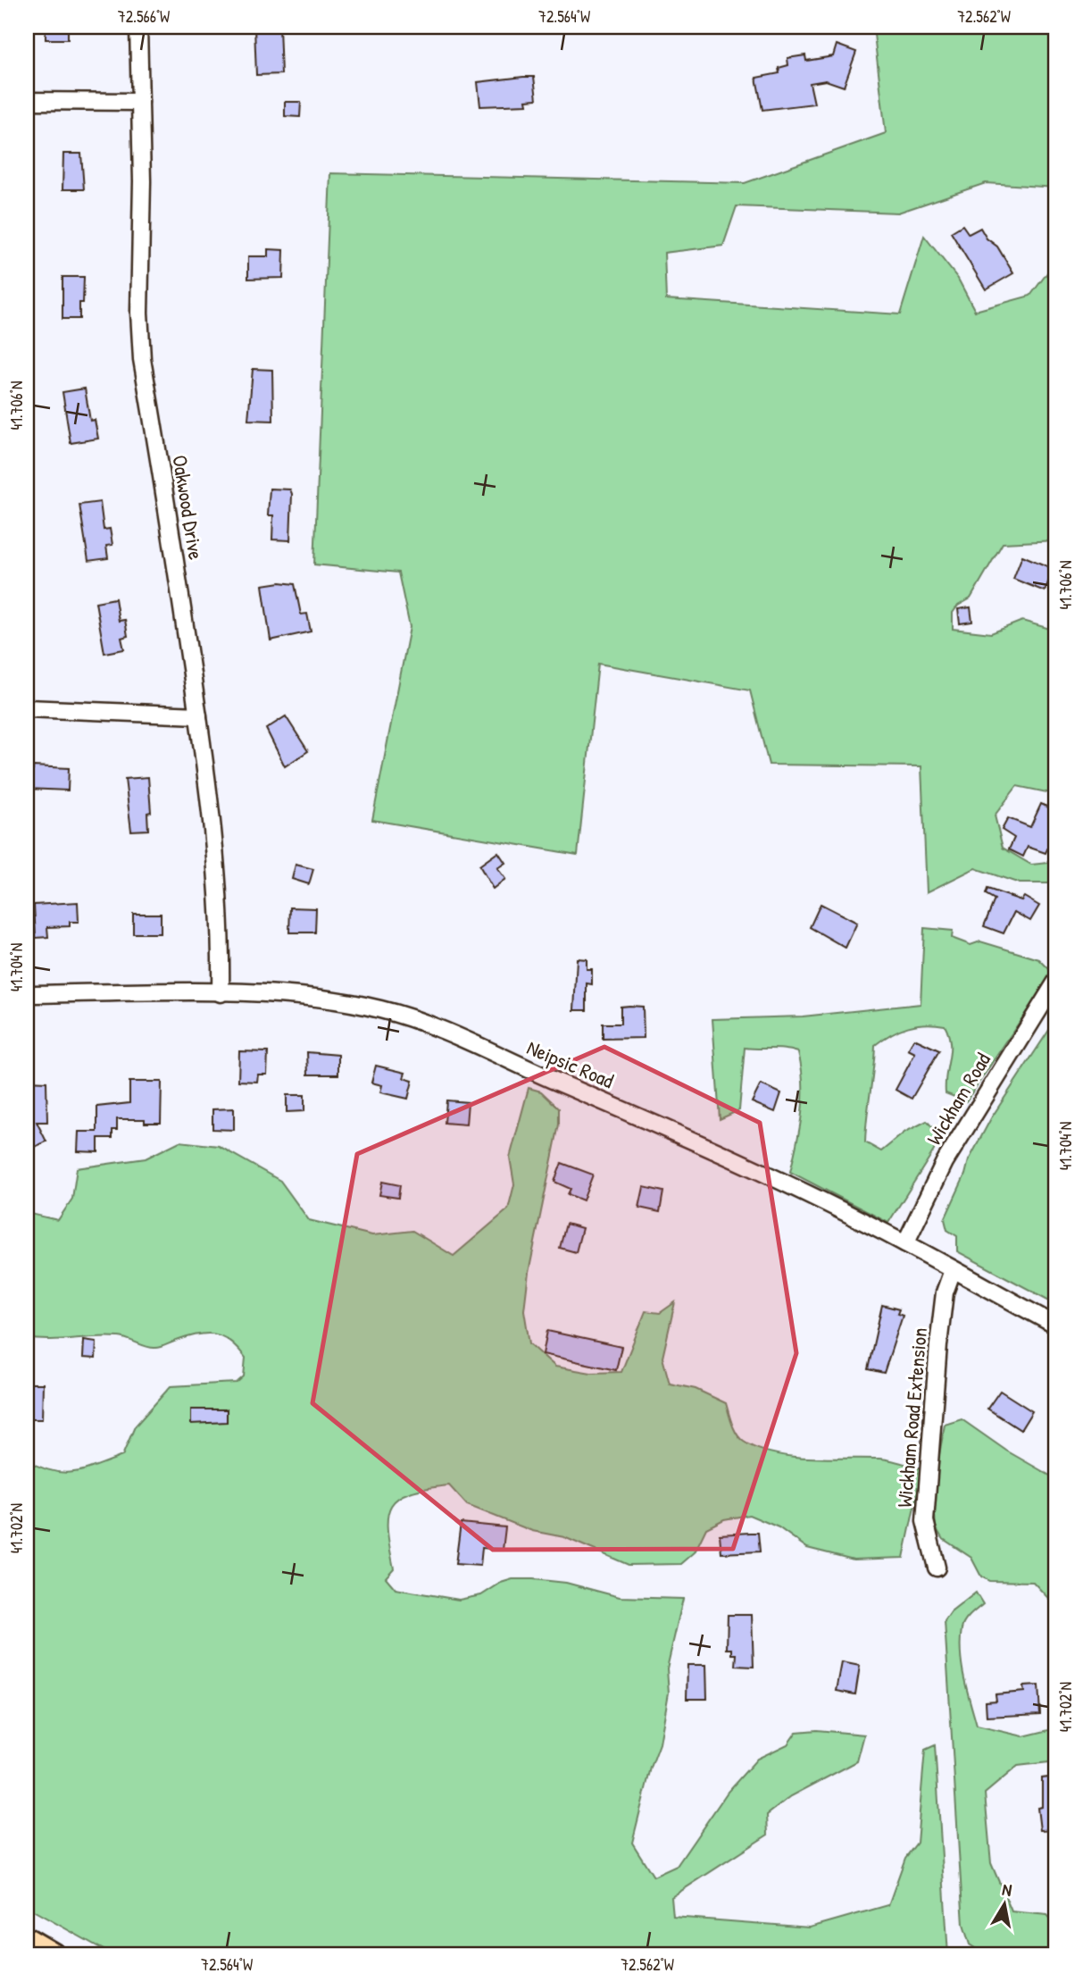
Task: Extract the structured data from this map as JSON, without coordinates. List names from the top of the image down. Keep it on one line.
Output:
{"streets":{"street":["Oakwood Drive","Neipsic Road","Wickham Road","Wickham Road Extension"]},"crossings":[["Oakwood Drive","Neipsic Road"],["Neipsic Road","Wickham Road"],["Neipsic Road","Wickham Road Extension"]],"north":"top","coordinates":["72.566°W","72.564°W","72.562°W","41.706°N","41.704°N","41.702°N"]}
